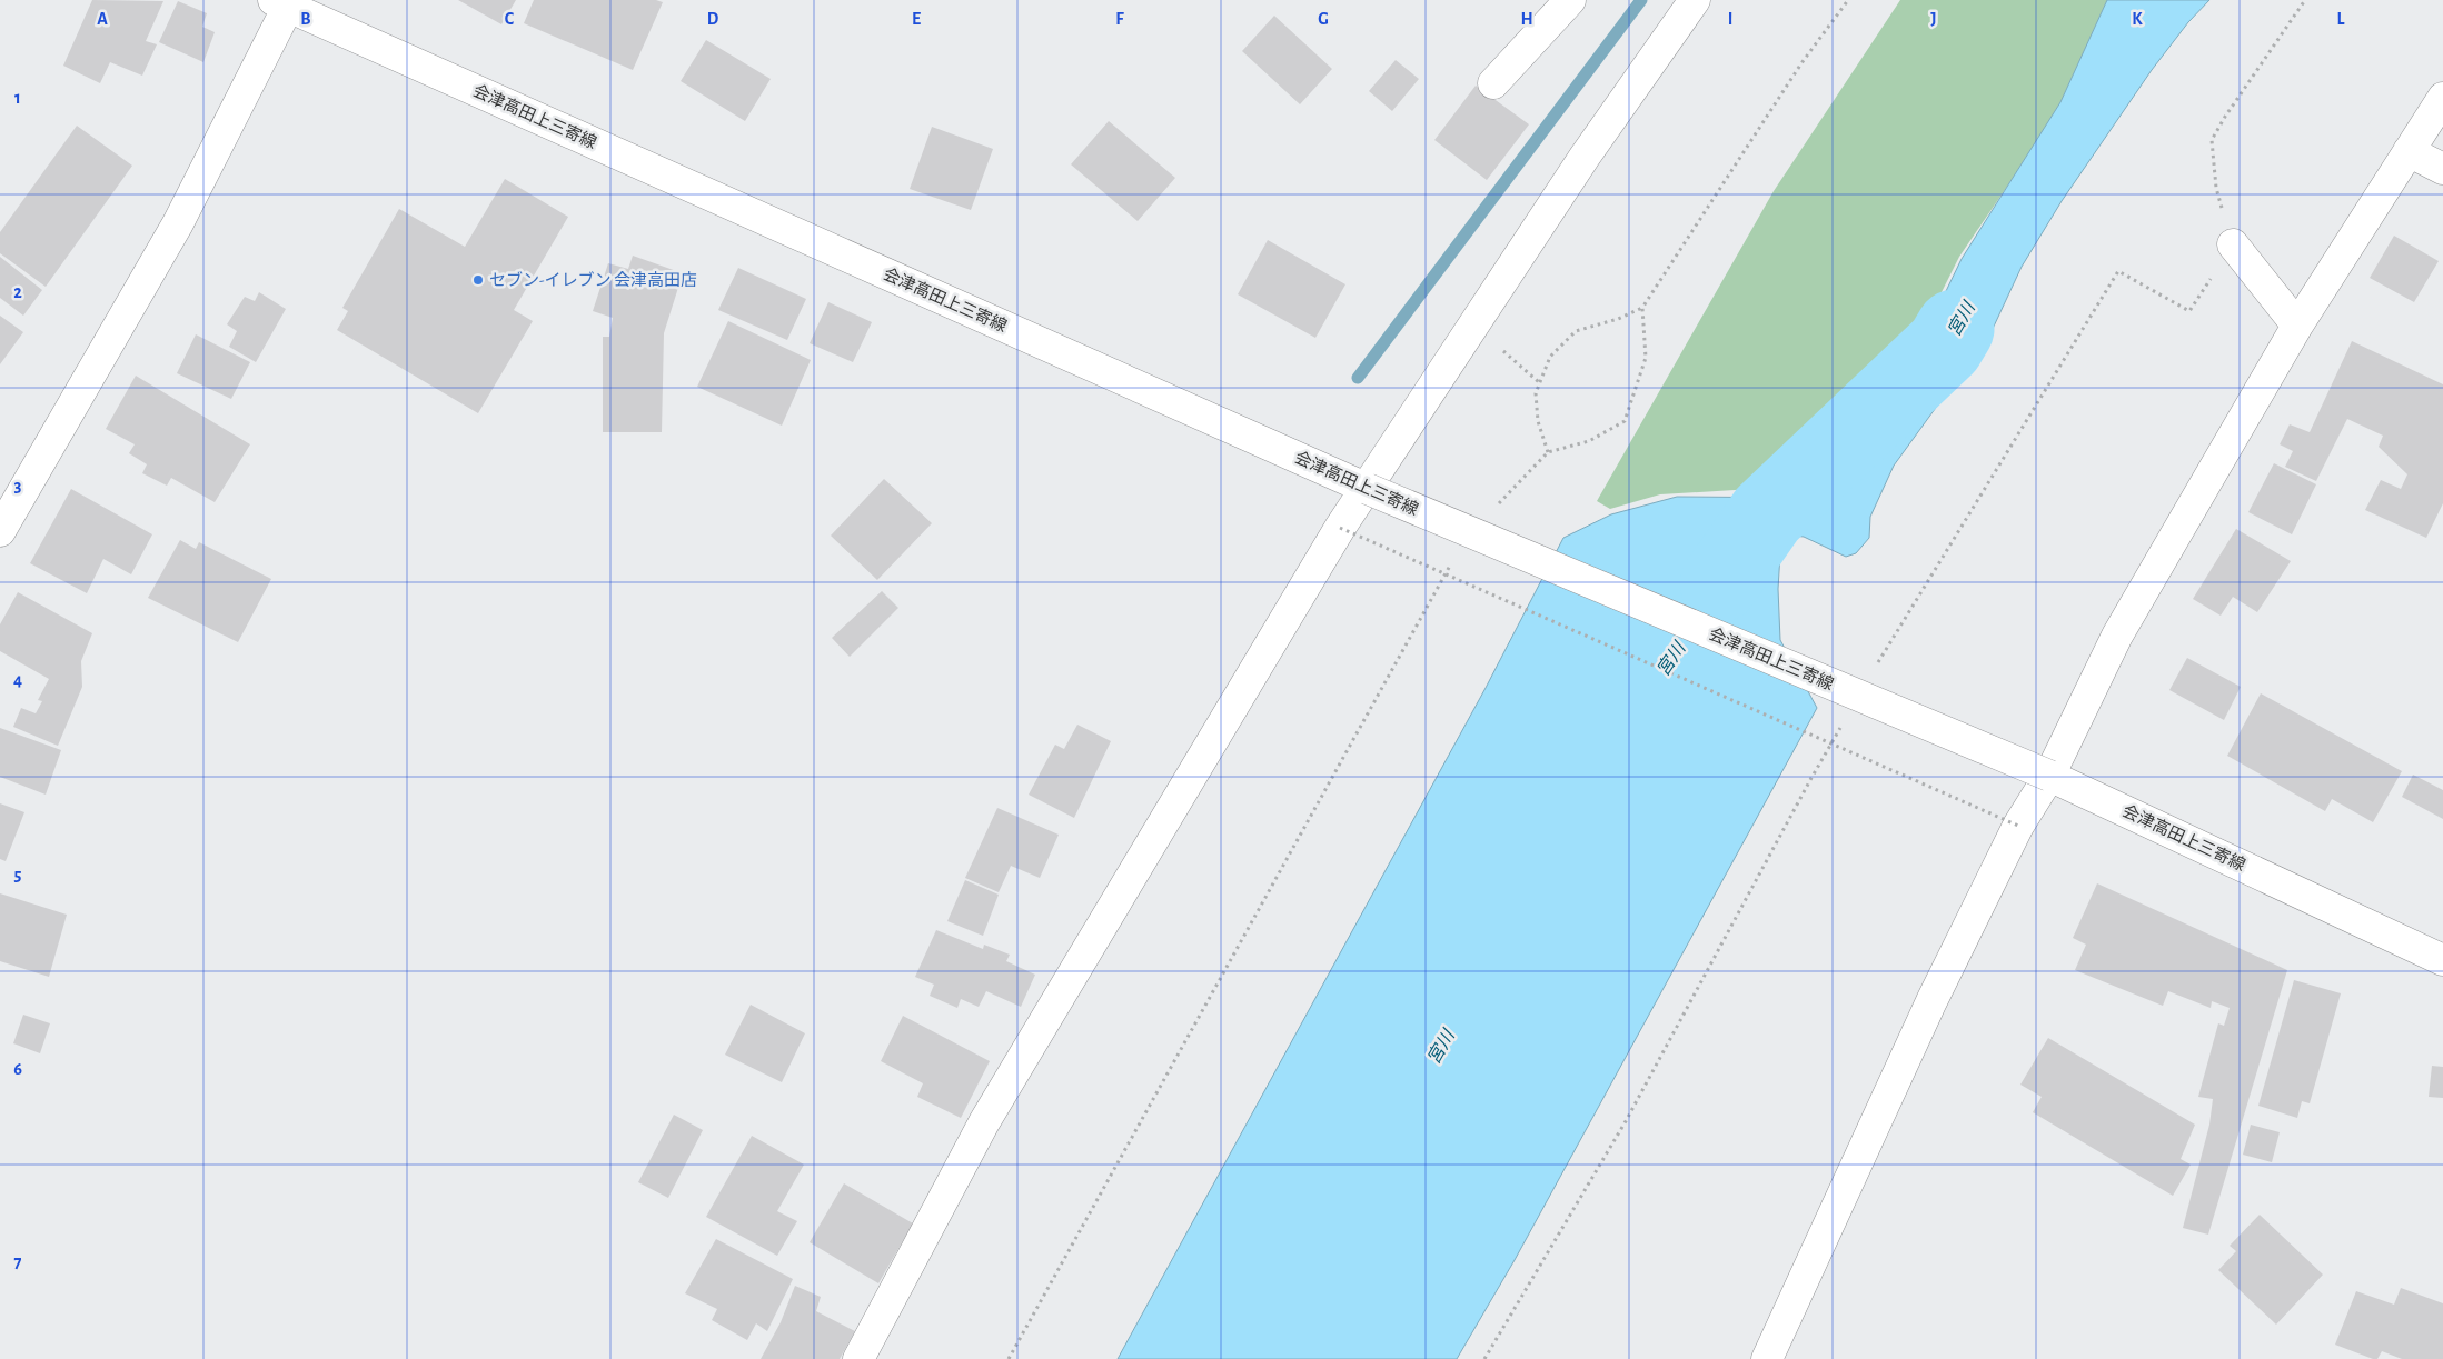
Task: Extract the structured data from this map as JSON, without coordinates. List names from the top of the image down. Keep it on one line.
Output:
{"streets":{"street":["会津高田上三寄線"]},"water":["宮川"],"places":["セブン-イレブン 会津高田店"],"grid":{"columns":["A","B","C","D","E","F","G","H","I","J","K","L"],"rows":["1","2","3","4","5","6","7"]}}
